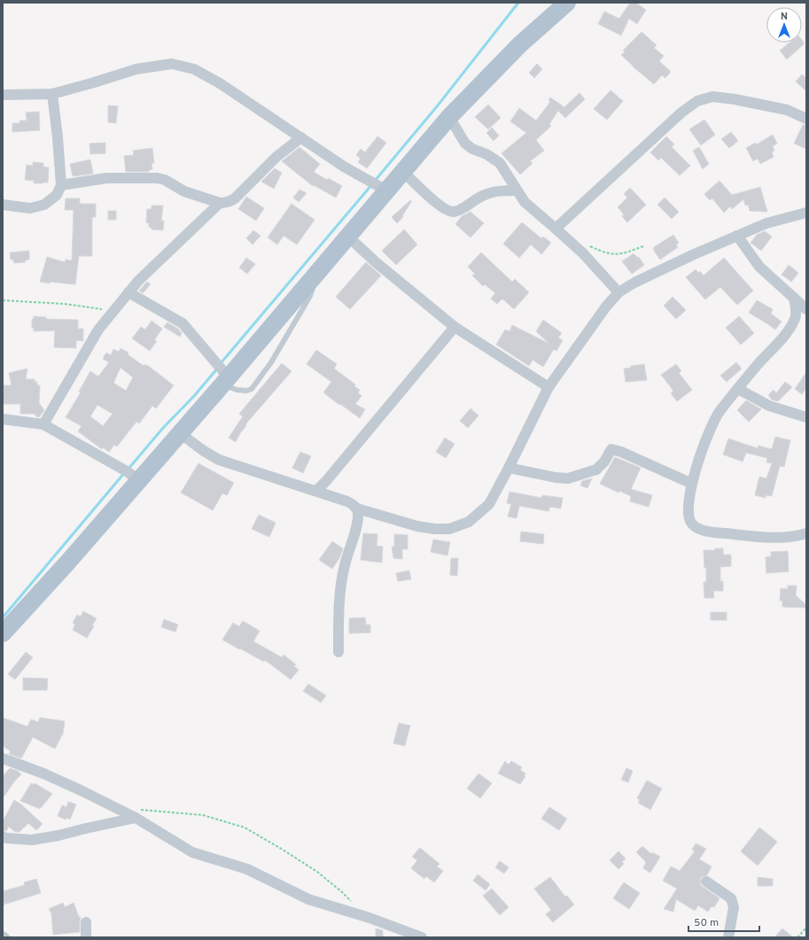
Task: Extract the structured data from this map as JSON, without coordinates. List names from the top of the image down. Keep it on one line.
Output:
{"scale_bar":"50 m","north":"top"}
